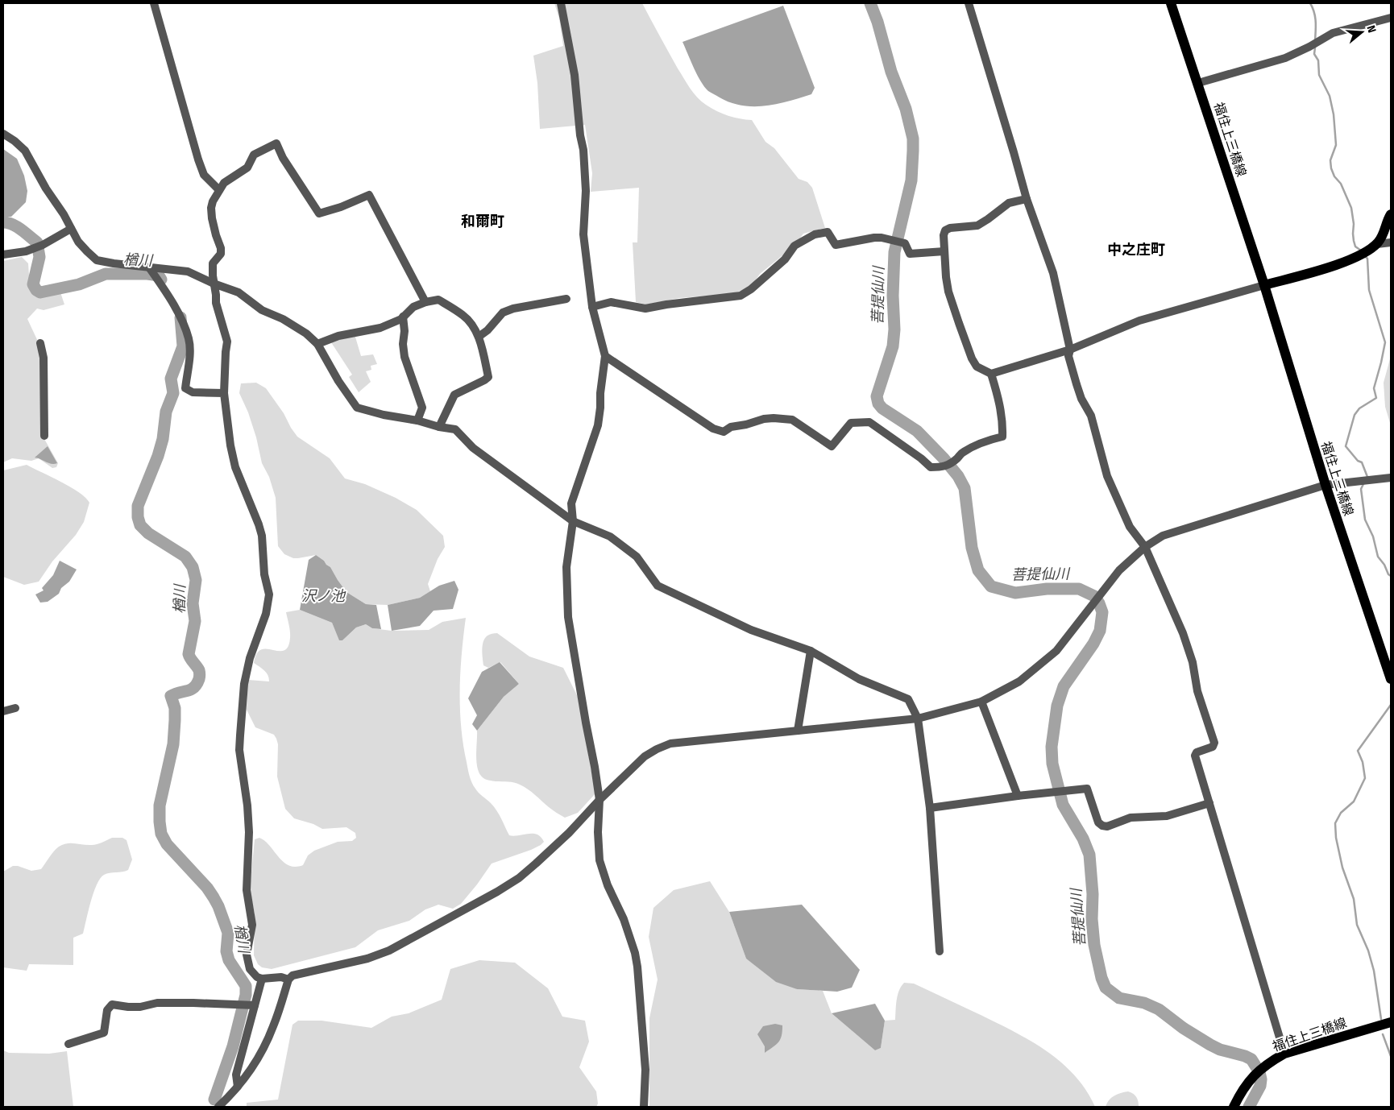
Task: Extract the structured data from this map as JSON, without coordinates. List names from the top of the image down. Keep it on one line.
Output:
{"streets":{"main road":["福住上三橋線"]},"districts":["和爾町","中之庄町"],"water":["楢川","菩提仙川","沢ノ池"],"north":"right"}
